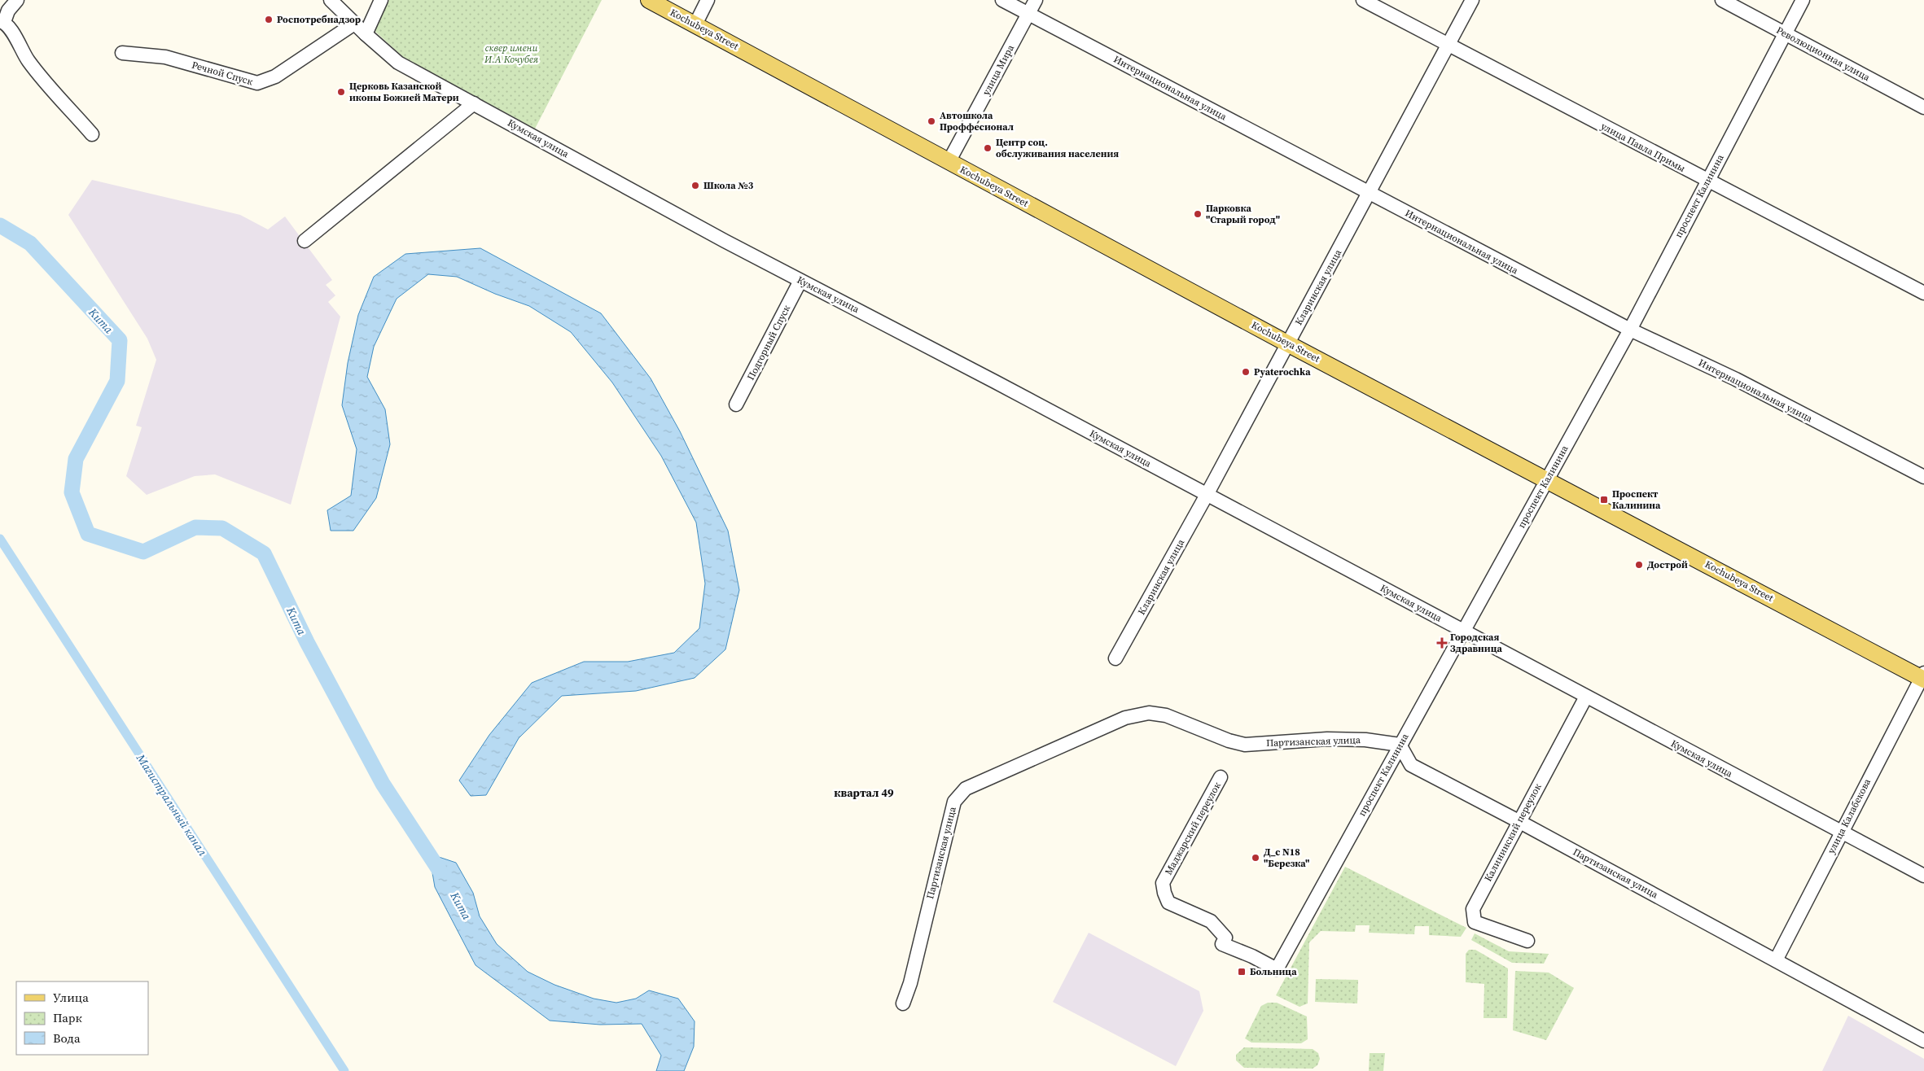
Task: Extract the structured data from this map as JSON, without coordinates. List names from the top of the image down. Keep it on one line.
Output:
{"streets":{"main road":["Kochubeya Street"],"street":["Революционная улица","улица Мира","Речной Спуск","Интернациональная улица","Кумская улица","улица Павла Примы","проспект Калинина","Кларинская улица","Подгорный Спуск","Партизанская улица","улица Калабекова","Маджарский переулок","Калининский переулок"]},"crossings":[["Kochubeya Street","улица Мира"],["Kochubeya Street","проспект Калинина"],["Kochubeya Street","Кларинская улица"],["Kochubeya Street","улица Калабекова"],["Революционная улица","проспект Калинина"],["улица Мира","Интернациональная улица"],["Речной Спуск","Кумская улица"],["Интернациональная улица","проспект Калинина"],["Интернациональная улица","Кларинская улица"],["Кумская улица","проспект Калинина"],["Кумская улица","Кларинская улица"],["Кумская улица","Подгорный Спуск"],["Кумская улица","улица Калабекова"],["Кумская улица","Калининский переулок"],["улица Павла Примы","проспект Калинина"],["улица Павла Примы","Кларинская улица"],["проспект Калинина","Партизанская улица"],["проспект Калинина","Маджарский переулок"],["Партизанская улица","улица Калабекова"],["Партизанская улица","Калининский переулок"]],"districts":["квартал 49"],"water":["Kuma","Магистральный канал"],"parks":["сквер имени И.А Кочубея"],"places":{"other":["Роспотребнадзор","Церковь Казанской иконы Божией Матери","Автошкола Проффесионал","Центр соц. обслуживания населения","Школа №3","Парковка \"Старый город\"","Pyaterochka","Дострой","Д_с N18 \"Березка\""],"transit":["Проспект Калинина","Больница"],"health":["Городская Здравница"]},"legend":["Улица","Парк","Вода"]}
